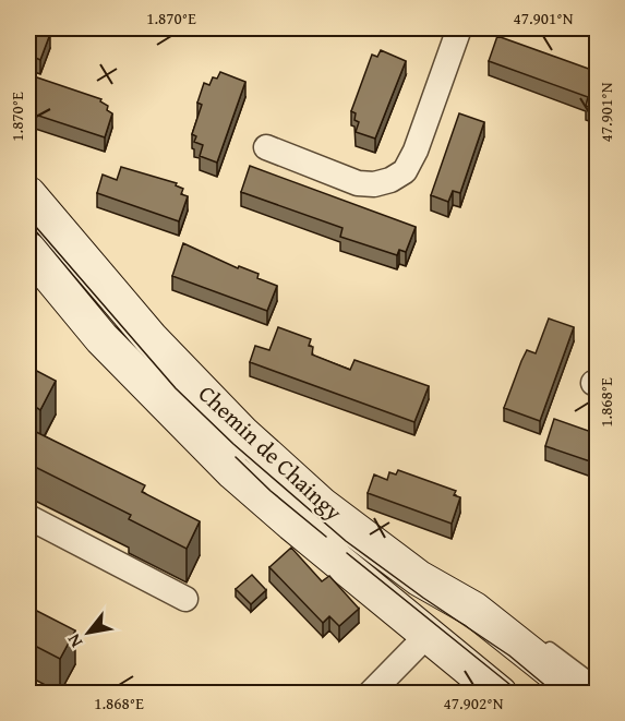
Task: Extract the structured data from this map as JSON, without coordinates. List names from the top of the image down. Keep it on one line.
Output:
{"streets":{"street":["Chemin de Chaingy"]},"north":"bottom left","coordinates":["1.870°E","47.901°N","1.868°E","47.902°N"]}
